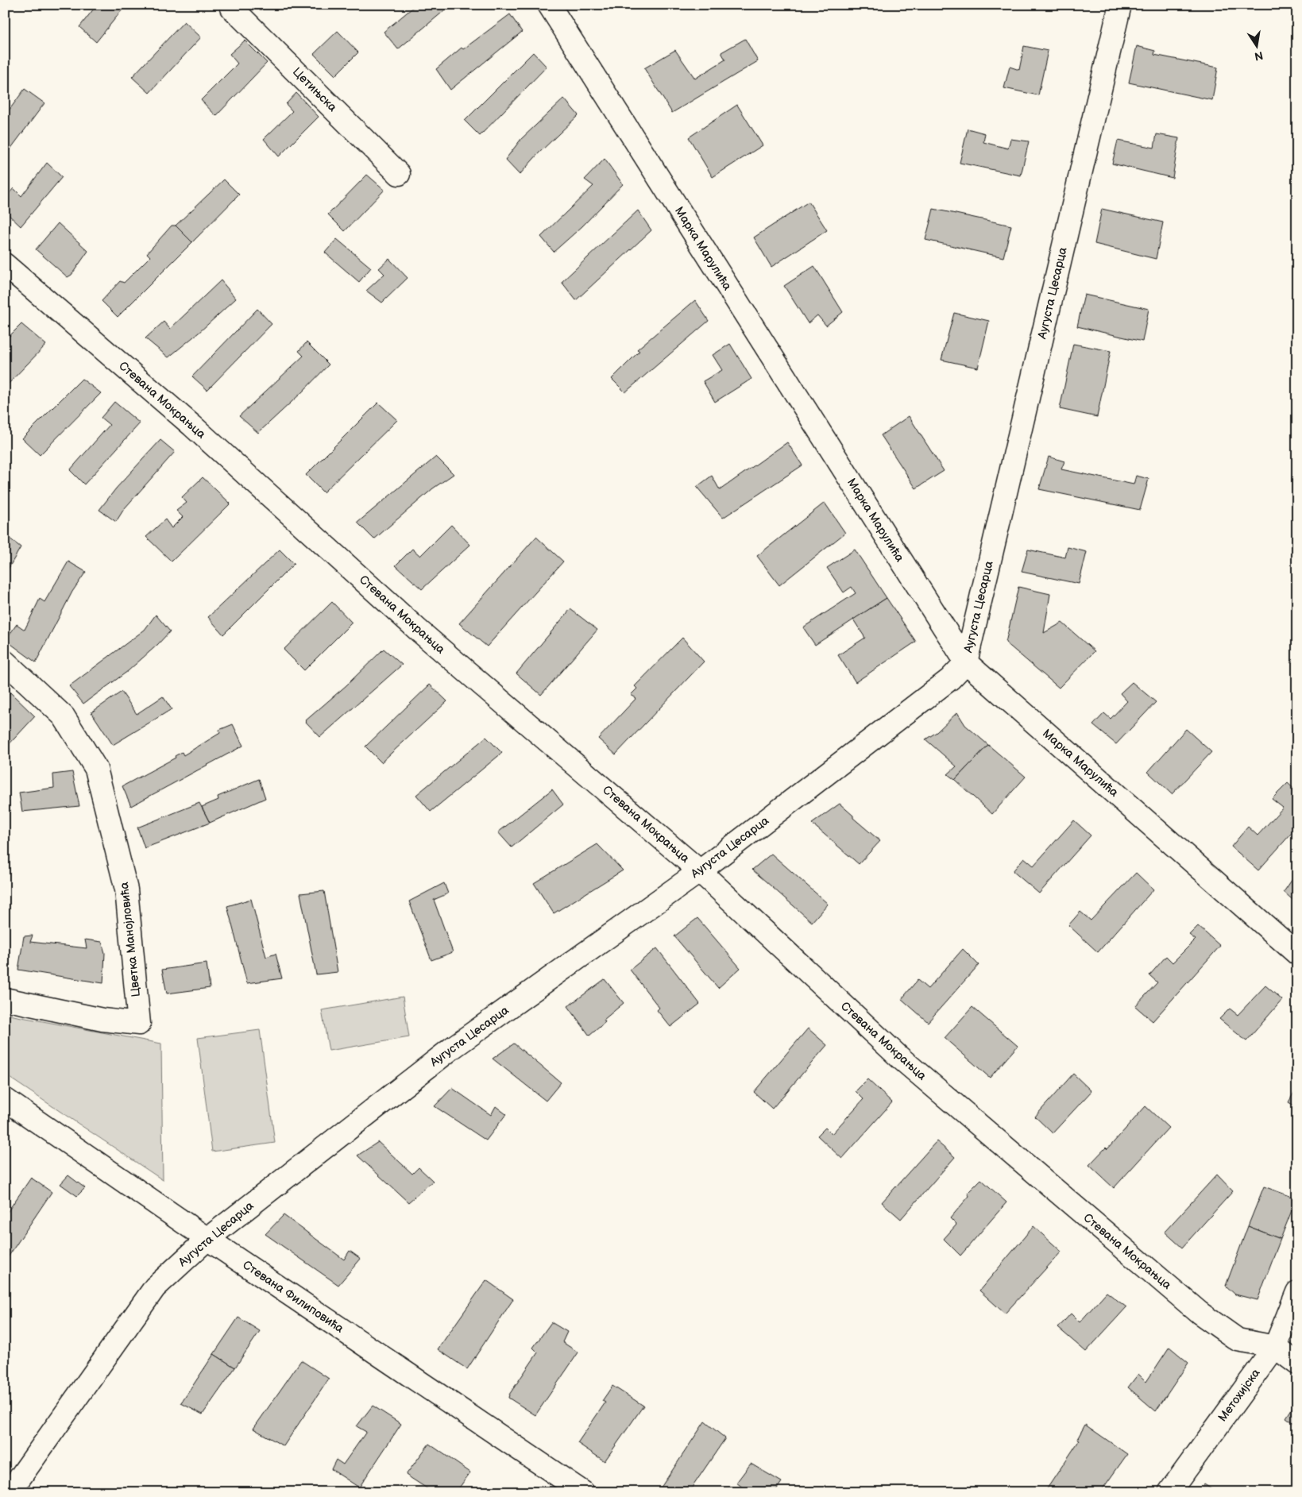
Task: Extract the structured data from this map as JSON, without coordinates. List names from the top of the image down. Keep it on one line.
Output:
{"streets":{"street":["Цетињска","Марка Марулића","Аугуста Цесарца","Стевана Мокрањца","Цветка Манојловића","Стевана Филиповића","Метохијска"]},"crossings":[["Марка Марулића","Аугуста Цесарца"],["Аугуста Цесарца","Стевана Мокрањца"],["Аугуста Цесарца","Стевана Филиповића"],["Стевана Мокрањца","Метохијска"]],"north":"bottom"}
